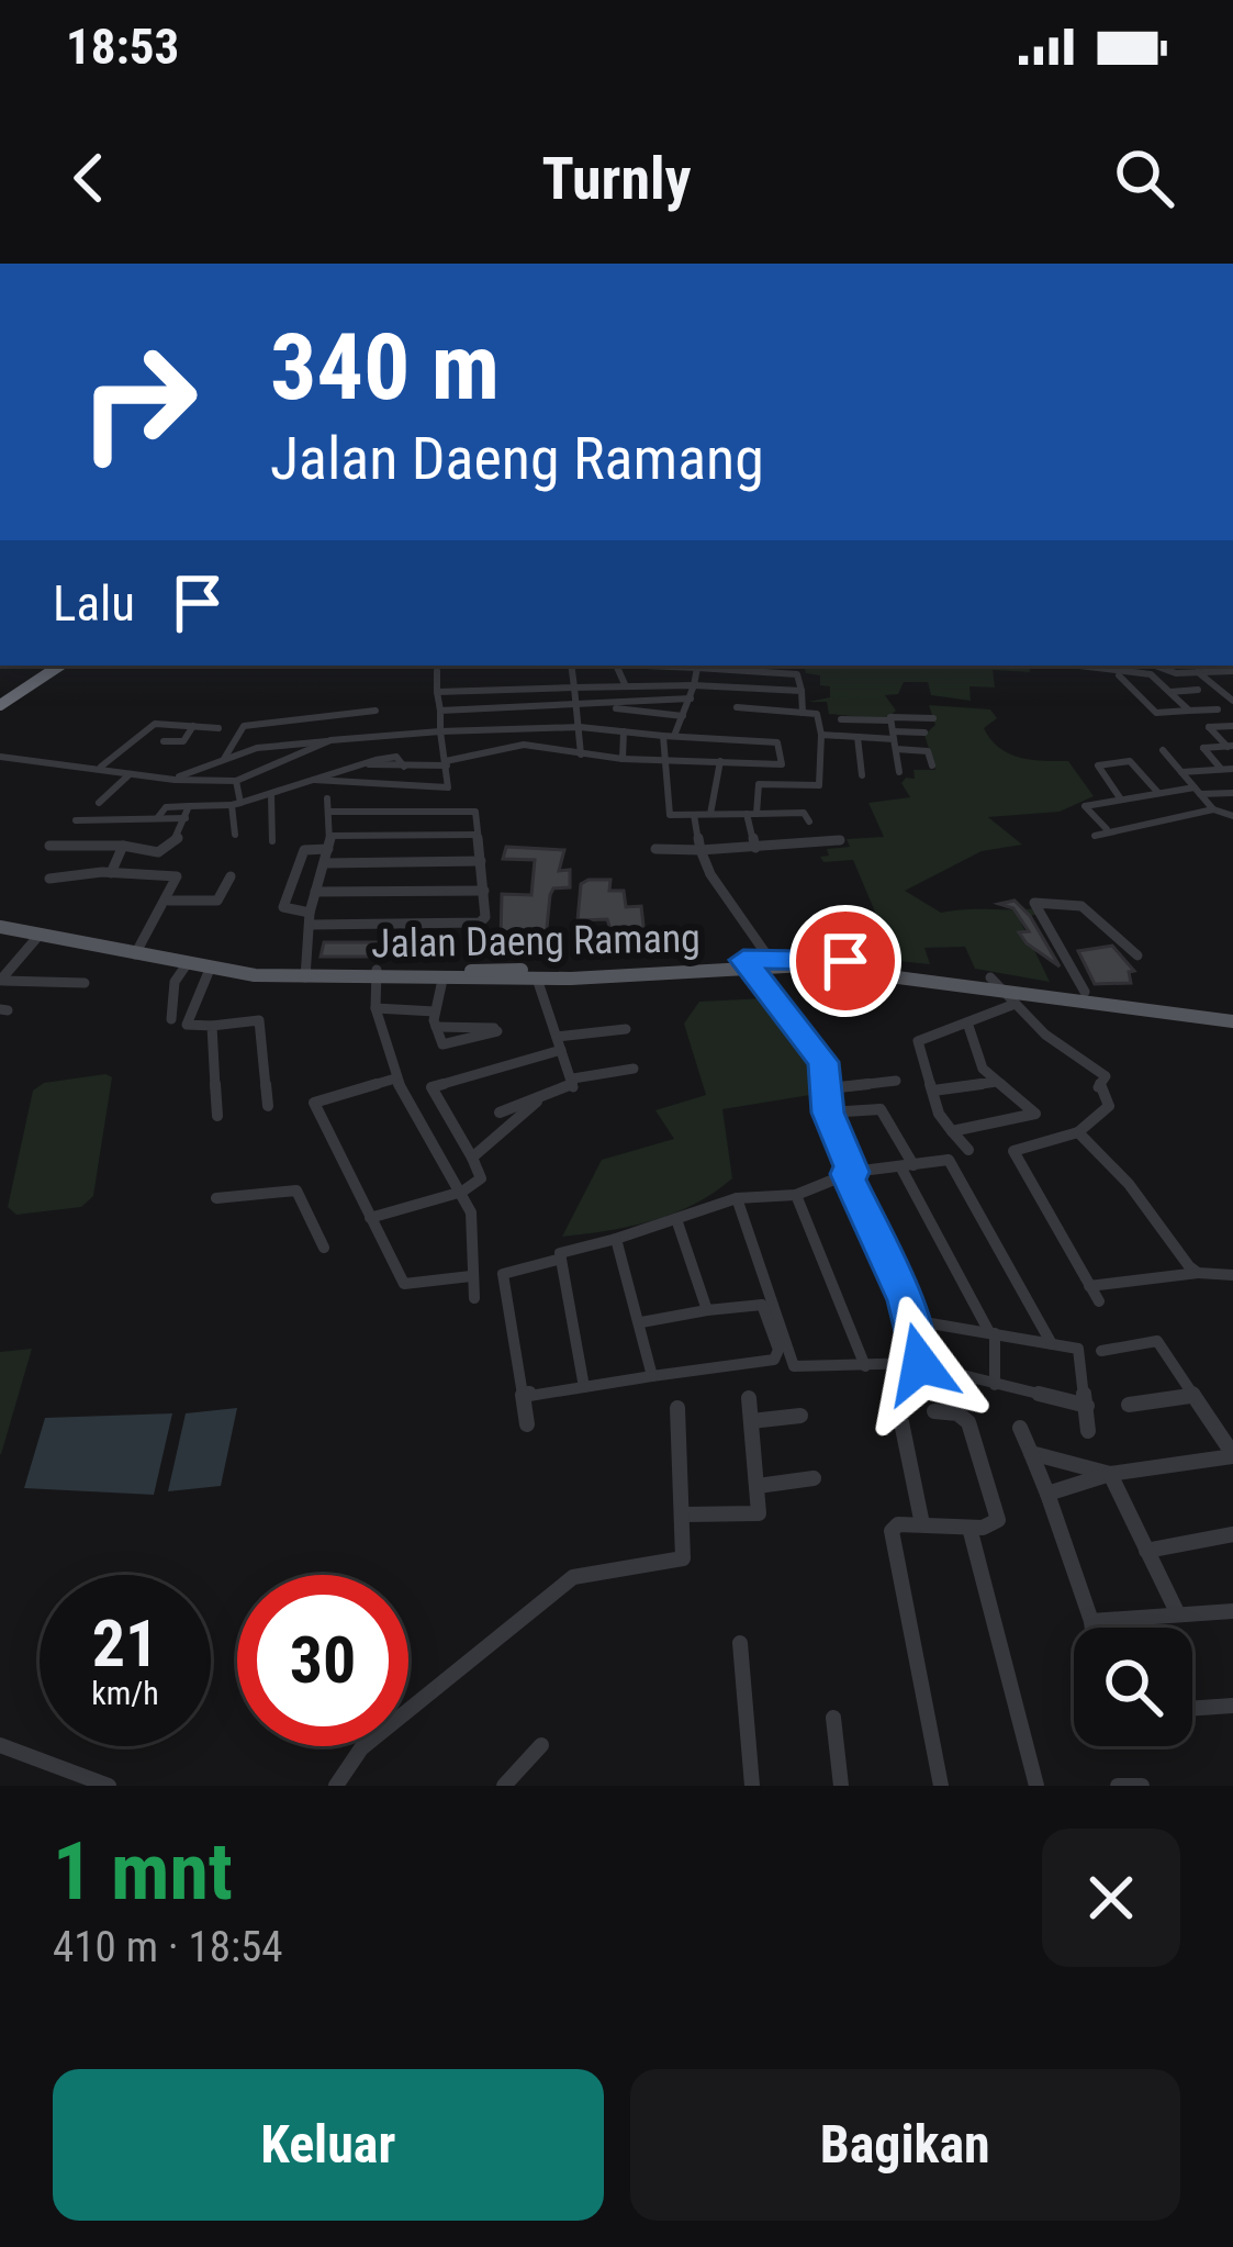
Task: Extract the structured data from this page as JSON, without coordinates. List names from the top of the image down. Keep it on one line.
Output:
{"streets":{"main road":["Jalan Daeng Ramang"]},"page":{"status":"18:53","header":"Turnly","turn":["340 m","Jalan Daeng Ramang"],"then":"Lalu","speed":"21 km/h","limit":"30","heading":["1 mnt","410 m · 18:54"],"buttons":["Keluar","Bagikan"]}}
